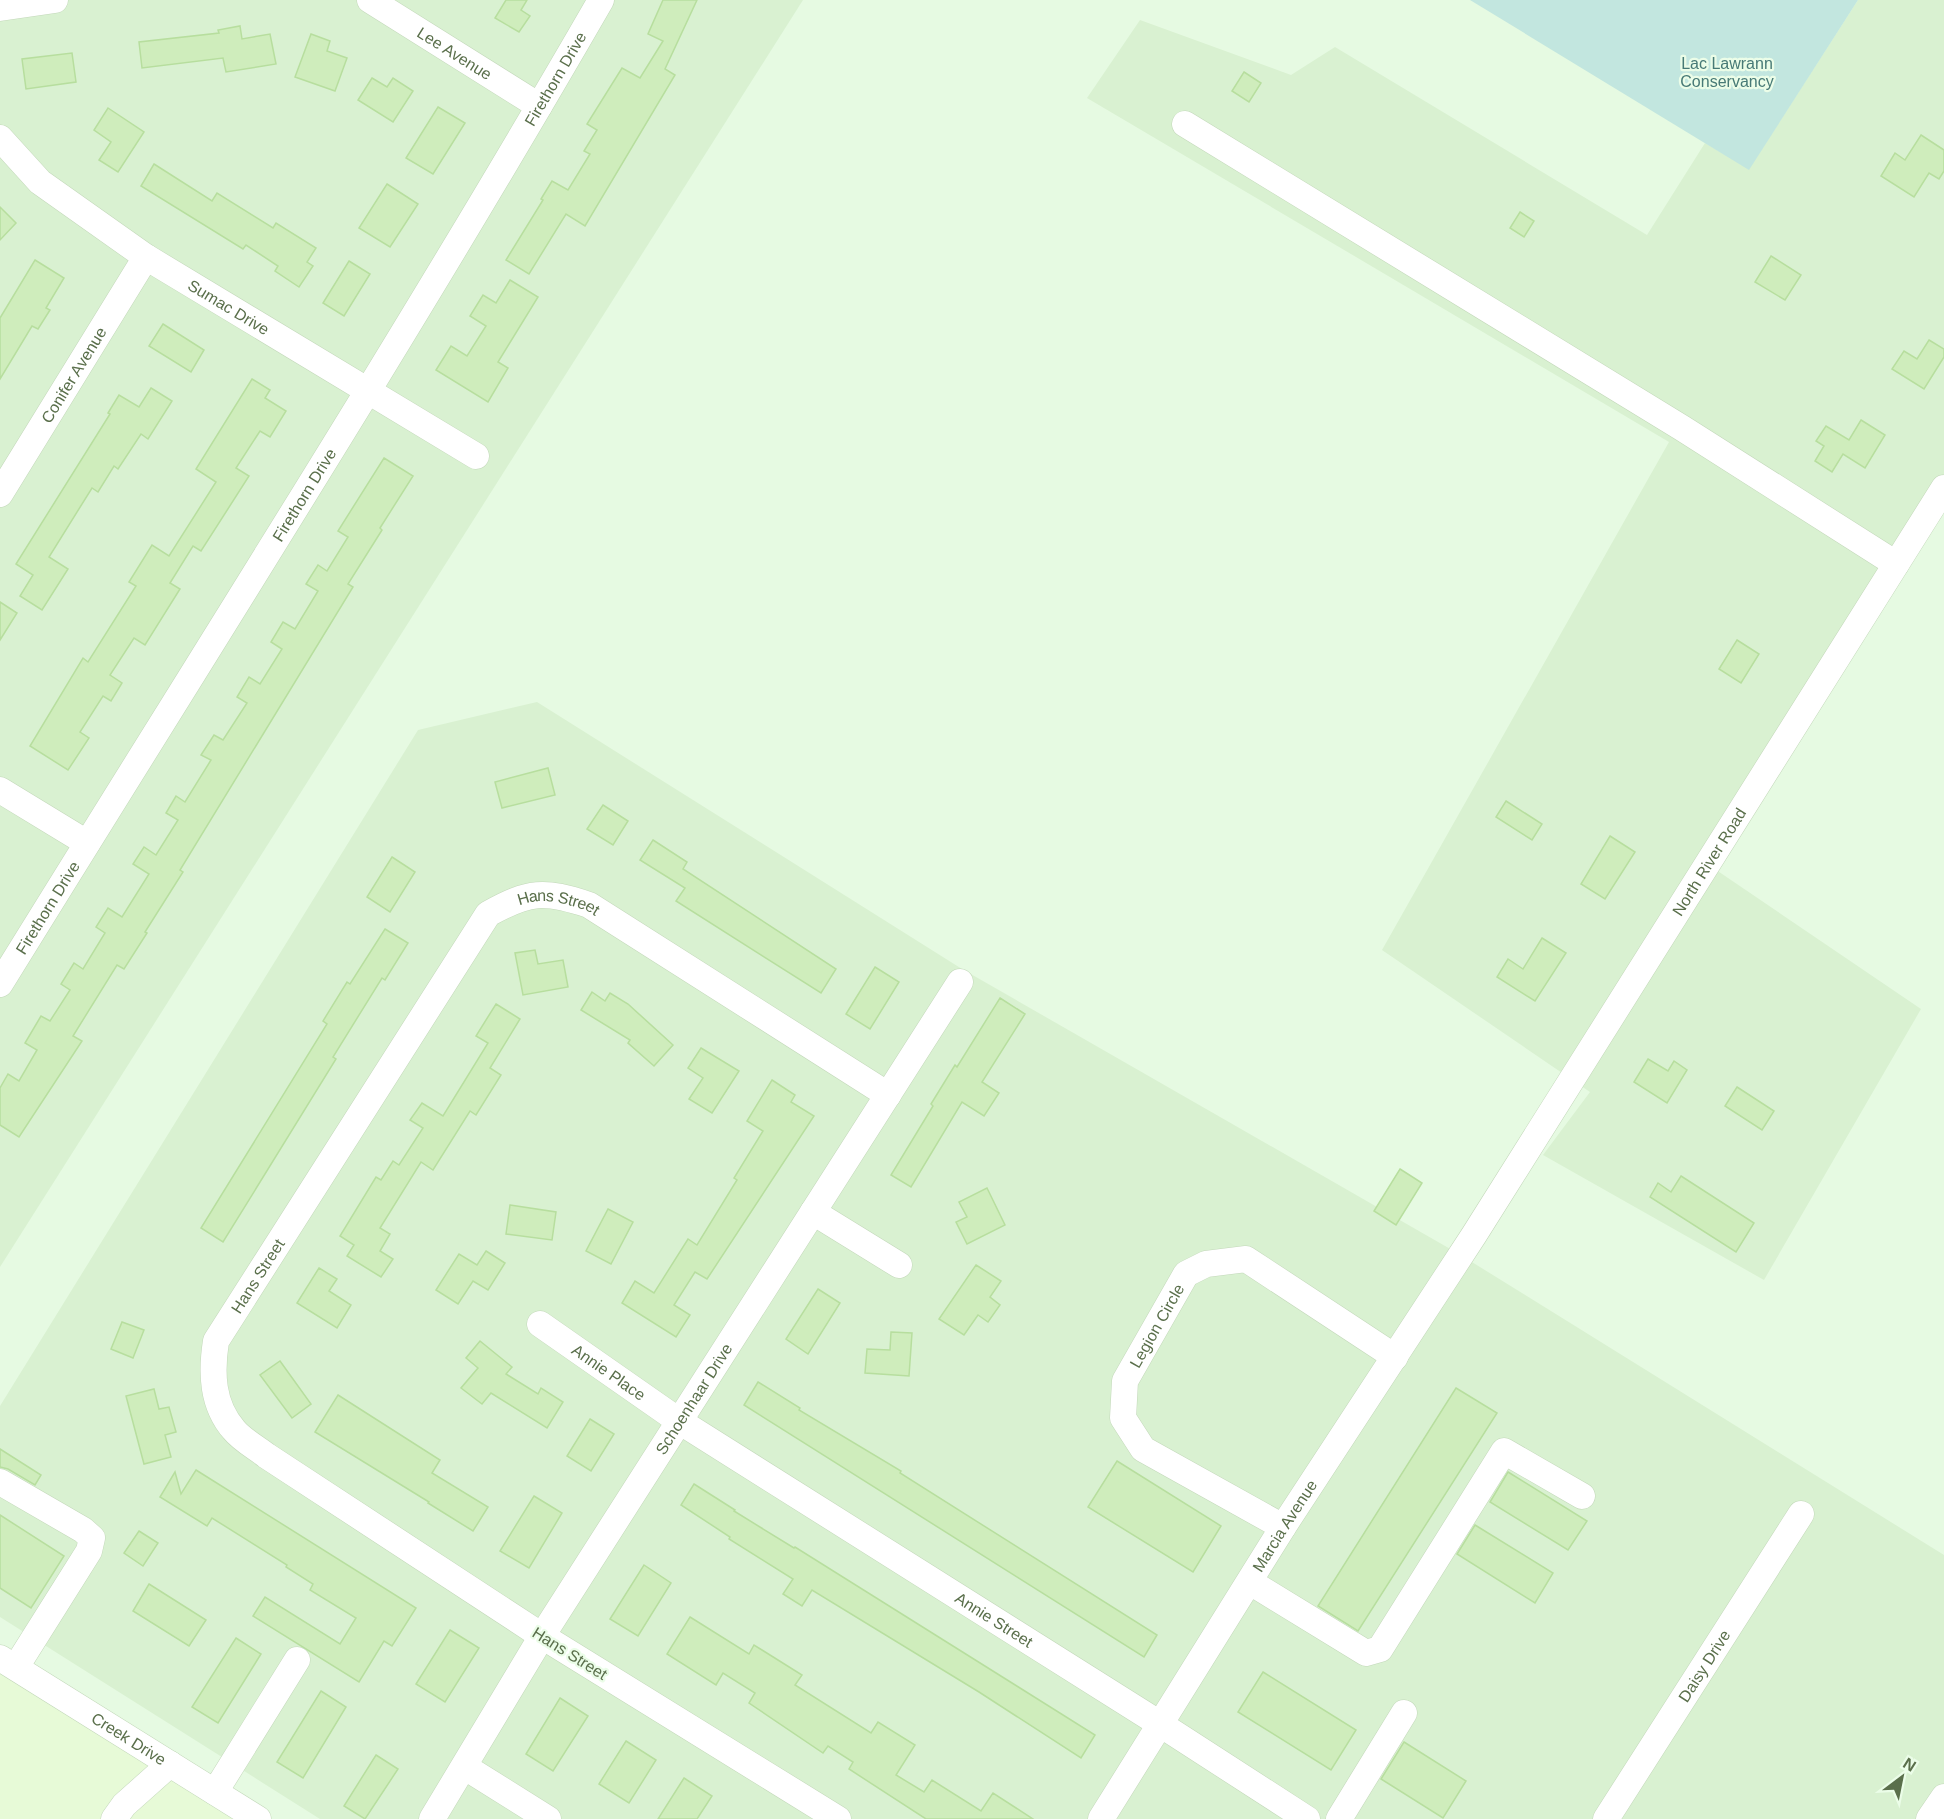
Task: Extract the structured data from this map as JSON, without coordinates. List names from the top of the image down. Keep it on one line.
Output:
{"streets":{"street":["Lee Avenue","Firethorn Drive","Sumac Drive","Conifer Avenue","North River Road","Hans Street","Legion Circle","Annie Place","Schoenhaar Drive","Marcia Avenue","Annie Street","Daisy Drive","Creek Drive"]},"crossings":[["Lee Avenue","Firethorn Drive"],["Firethorn Drive","Sumac Drive"],["Sumac Drive","Conifer Avenue"],["North River Road","Marcia Avenue"],["Hans Street","Schoenhaar Drive"],["Legion Circle","Marcia Avenue"],["Annie Place","Schoenhaar Drive"],["Annie Place","Annie Street"],["Schoenhaar Drive","Annie Street"],["Marcia Avenue","Annie Street"]],"parks":["Lac Lawrann Conservancy"],"north":"top right"}
